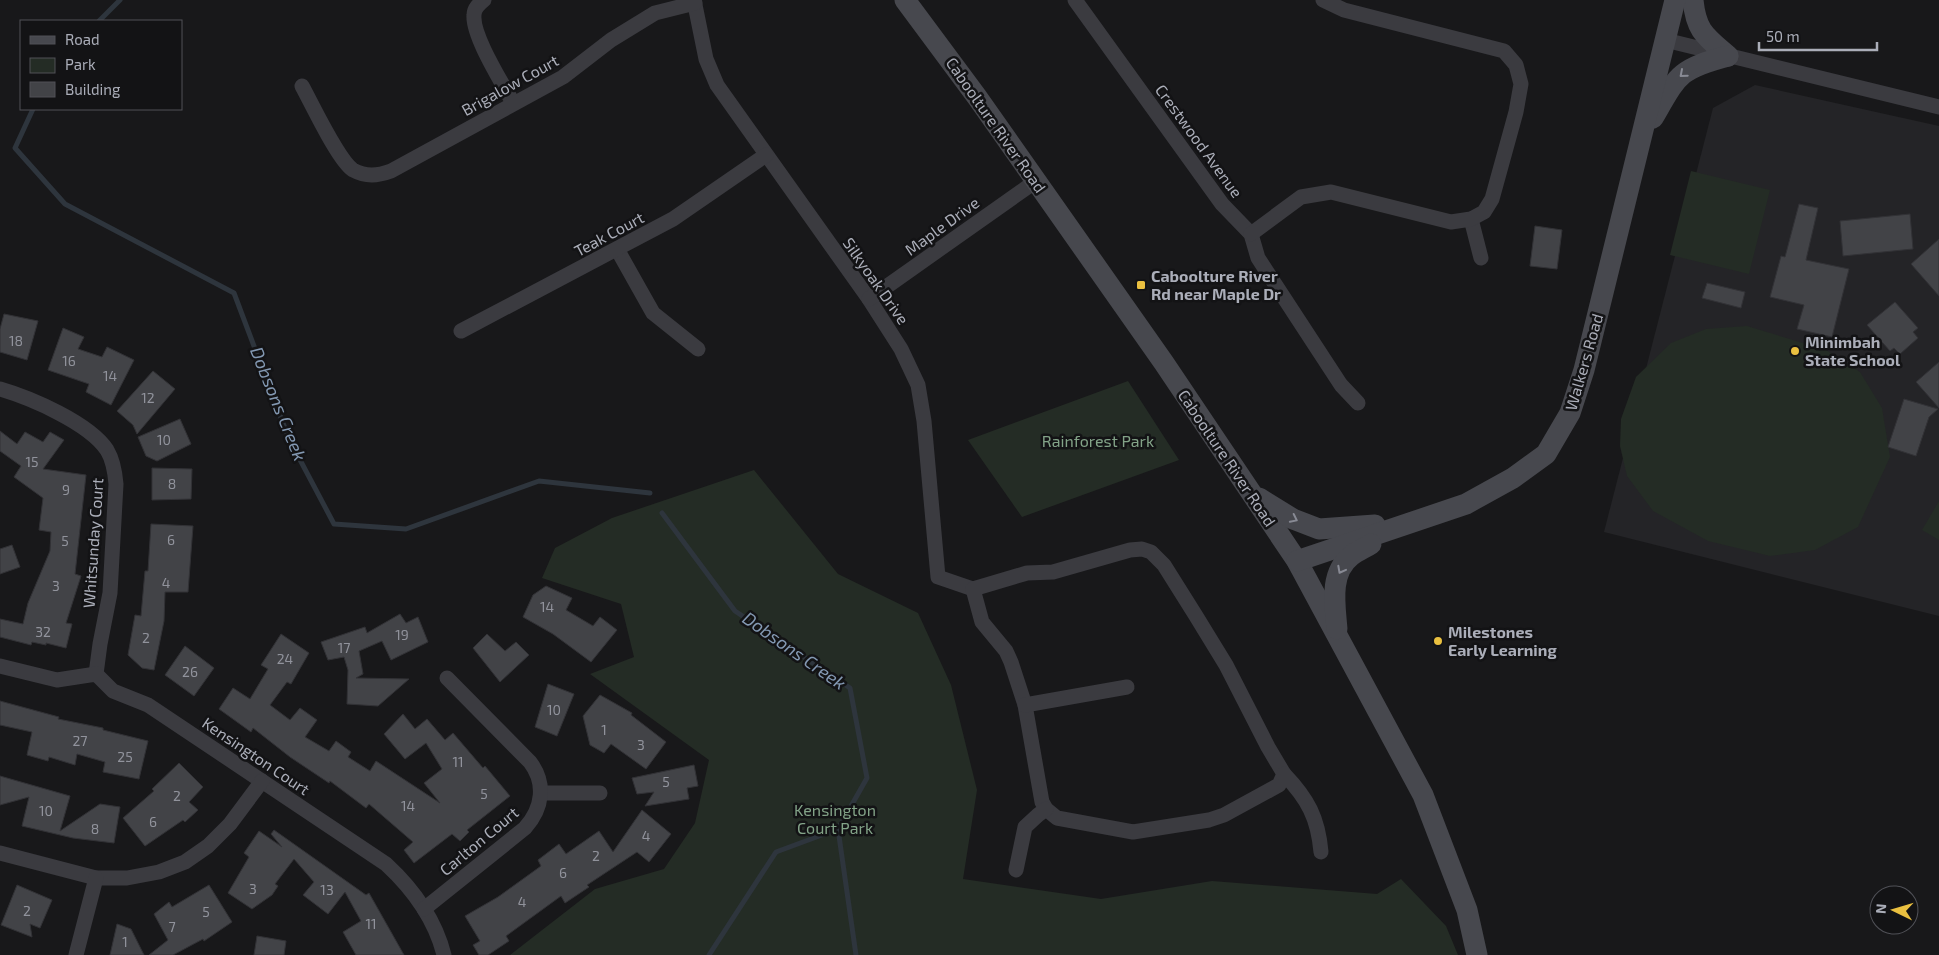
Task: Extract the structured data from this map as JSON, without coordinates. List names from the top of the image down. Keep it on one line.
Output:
{"streets":{"main road":["Caboolture River Road","Walkers Road"],"street":["Brigalow Court","Crestwood Avenue","Maple Drive","Teak Court","Silkyoak Drive","Whitsunday Court","Kensington Court","Carlton Court"]},"crossings":[["Brigalow Court","Silkyoak Drive"],["Caboolture River Road","Maple Drive"],["Caboolture River Road","Walkers Road"],["Maple Drive","Silkyoak Drive"],["Teak Court","Silkyoak Drive"],["Whitsunday Court","Kensington Court"],["Kensington Court","Carlton Court"]],"water":["Dobsons Creek"],"parks":["Rainforest Park","Kensington Court Park"],"places":{"transit":["Caboolture River Rd near Maple Dr"],"other":["Minimbah State School","Milestones Early Learning"]},"house_numbers":["18","16","14","12","10","15","8","9","6","5","4","3","14","32","19","2","17","24","26","10","1","27","3","25","11","5","5","2","14","10","6","8","4","2","6","3","13","4","2","5","11","7","1"],"legend":["Road","Park","Building"],"scale_bar":"50 m","north":"left"}
